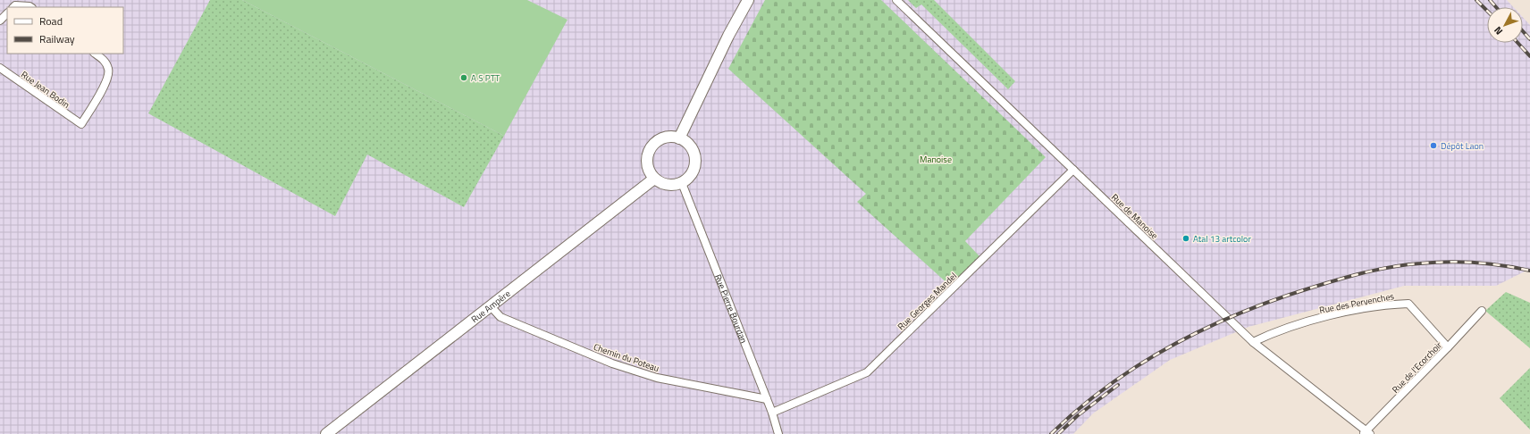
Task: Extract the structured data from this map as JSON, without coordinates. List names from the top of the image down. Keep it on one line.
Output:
{"streets":{"street":["Rue Jean Bodin","Rue de Manoise","Rue Georges Mandel","Rue des Pervenches","Rue Ampère","Rue Pierre Bourdan","Chemin du Poteau","Rue de l'Ecorchoir"]},"crossings":[["Rue de Manoise","Rue Georges Mandel"],["Rue de Manoise","Rue des Pervenches"],["Rue de Manoise","Rue de l'Ecorchoir"],["Rue Georges Mandel","Rue Pierre Bourdan"],["Rue des Pervenches","Rue de l'Ecorchoir"],["Rue Ampère","Rue Pierre Bourdan"],["Rue Ampère","Chemin du Poteau"],["Rue Pierre Bourdan","Chemin du Poteau"]],"parks":["Manoise"],"places":["A S PTT","Dépôt Laon","Atal 13 artcolor"],"legend":["Road","Railway"],"north":"bottom left"}
